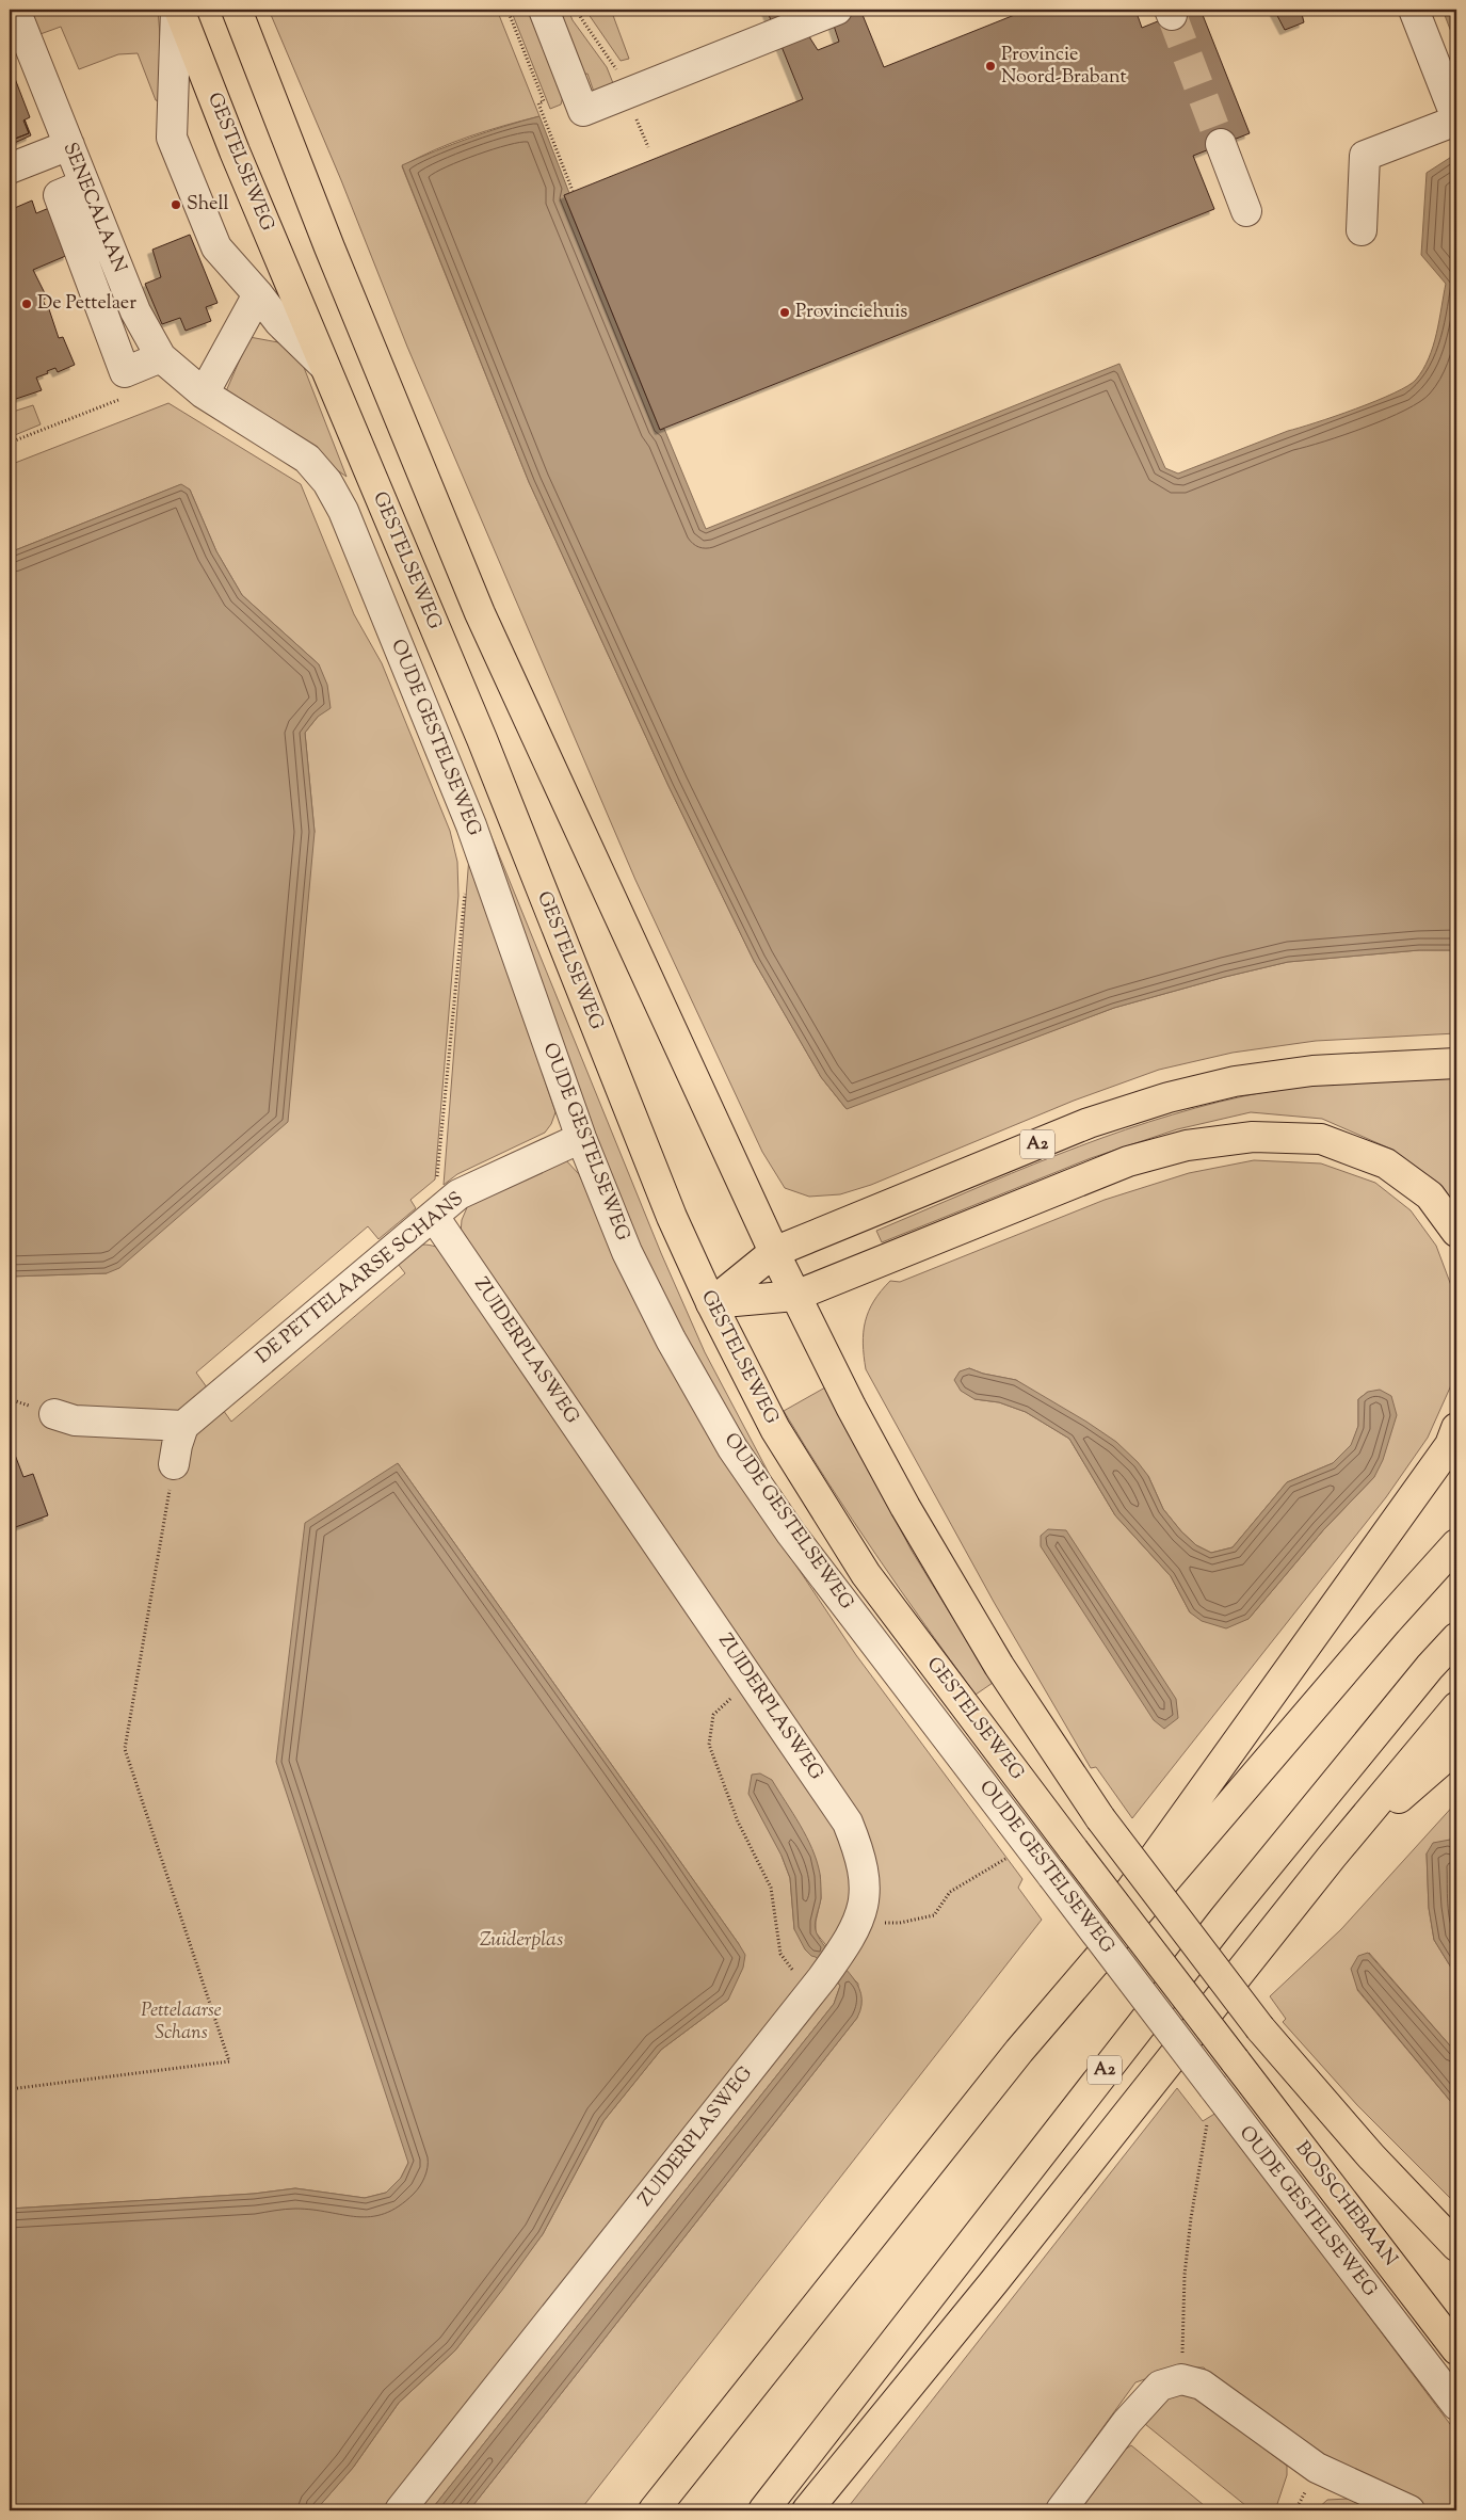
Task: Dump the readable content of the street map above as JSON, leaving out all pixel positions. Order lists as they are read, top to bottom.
{
  "streets": {
    "main road": ["GESTELSEWEG", "A2", "BOSSCHEBAAN"],
    "street": [
      "SENECALAAN",
      "OUDE GESTELSEWEG",
      "DE PETTELAARSE SCHANS",
      "ZUIDERPLASWEG"
    ]
  },
  "crossings": [
    ["GESTELSEWEG", "BOSSCHEBAAN"],
    ["SENECALAAN", "OUDE GESTELSEWEG"],
    ["OUDE GESTELSEWEG", "DE PETTELAARSE SCHANS"],
    ["DE PETTELAARSE SCHANS", "ZUIDERPLASWEG"]
  ],
  "water": ["Zuiderplas"],
  "parks": ["Pettelaarse Schans"],
  "places": [
    "Provincie Noord-Brabant",
    "Shell",
    "De Pettelaer",
    "Provinciehuis"
  ]
}
